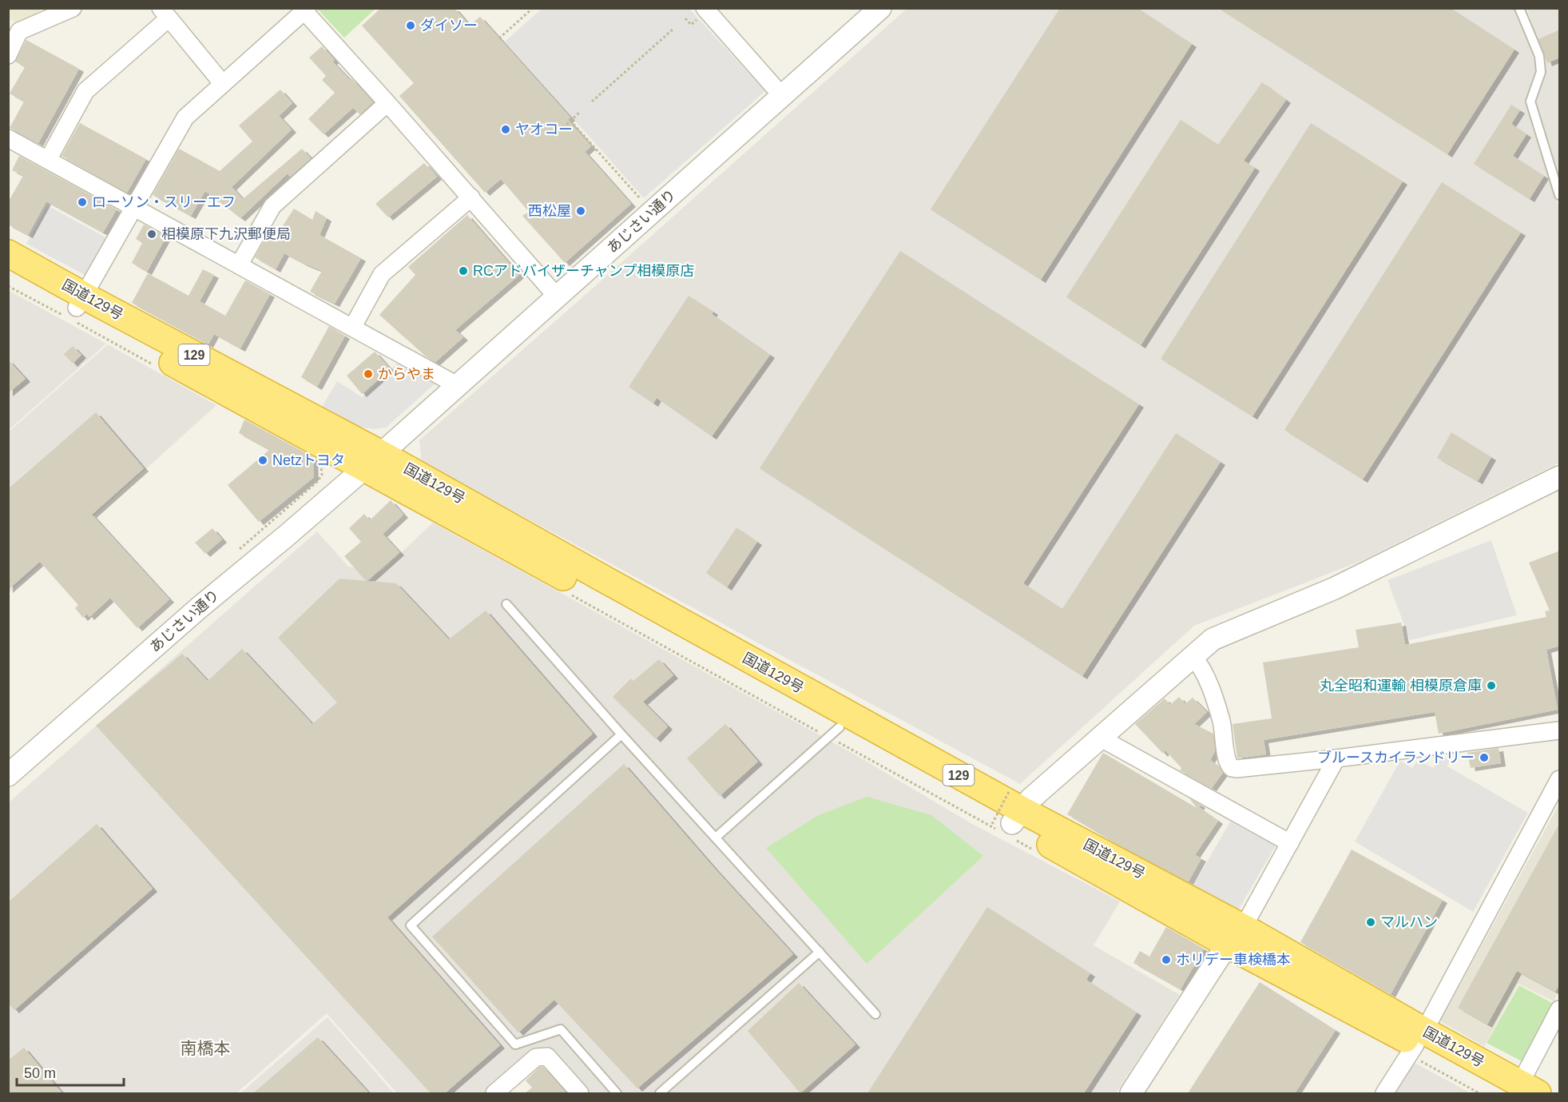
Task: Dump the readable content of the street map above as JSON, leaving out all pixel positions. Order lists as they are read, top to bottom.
{
  "streets": {
    "highway": ["国道129号", "129"],
    "street": ["あじさい通り"]
  },
  "crossings": [
    ["あじさい通り", "国道129号"]
  ],
  "districts": ["南橋本"],
  "places": [
    "ダイソー",
    "ヤオコー",
    "ローソン・スリーエフ",
    "西松屋",
    "相模原下九沢郵便局",
    "RCアドバイザーチャンプ相模原店",
    "からやま",
    "Netzトヨタ",
    "丸全昭和運輸 相模原倉庫",
    "ブルースカイランドリー",
    "マルハン",
    "ホリデー車検橋本"
  ],
  "scale_bar": "50 m"
}
